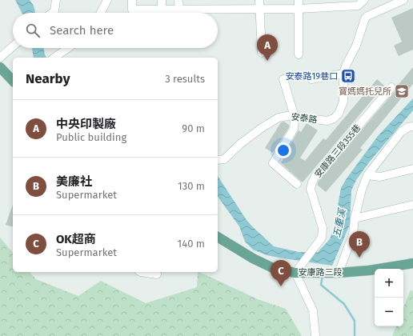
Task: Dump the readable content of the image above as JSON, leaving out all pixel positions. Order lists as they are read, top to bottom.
{
  "streets": {
    "main road": ["安康路三段"],
    "street": ["安泰路", "安康路三段355巷"]
  },
  "crossings": [
    ["安康路三段355巷", "安康路三段"]
  ],
  "water": ["五重溪"],
  "places": {
    "bus stop": ["安泰路19巷口"],
    "school or university": ["寶媽媽托兒所"]
  },
  "page": {
    "search": "Search here",
    "pins": ["A", "B", "C"],
    "heading": ["Nearby", "3 results"],
    "list": [
      {
        "mark": "A",
        "name": "中央印製廠",
        "note": "Public building",
        "value": "90 m"
      },
      {
        "mark": "B",
        "name": "美廉社",
        "note": "Supermarket",
        "value": "130 m"
      },
      {
        "mark": "C",
        "name": "OK超商",
        "note": "Supermarket",
        "value": "140 m"
      }
    ],
    "map_buttons": ["+", "−"]
  }
}
